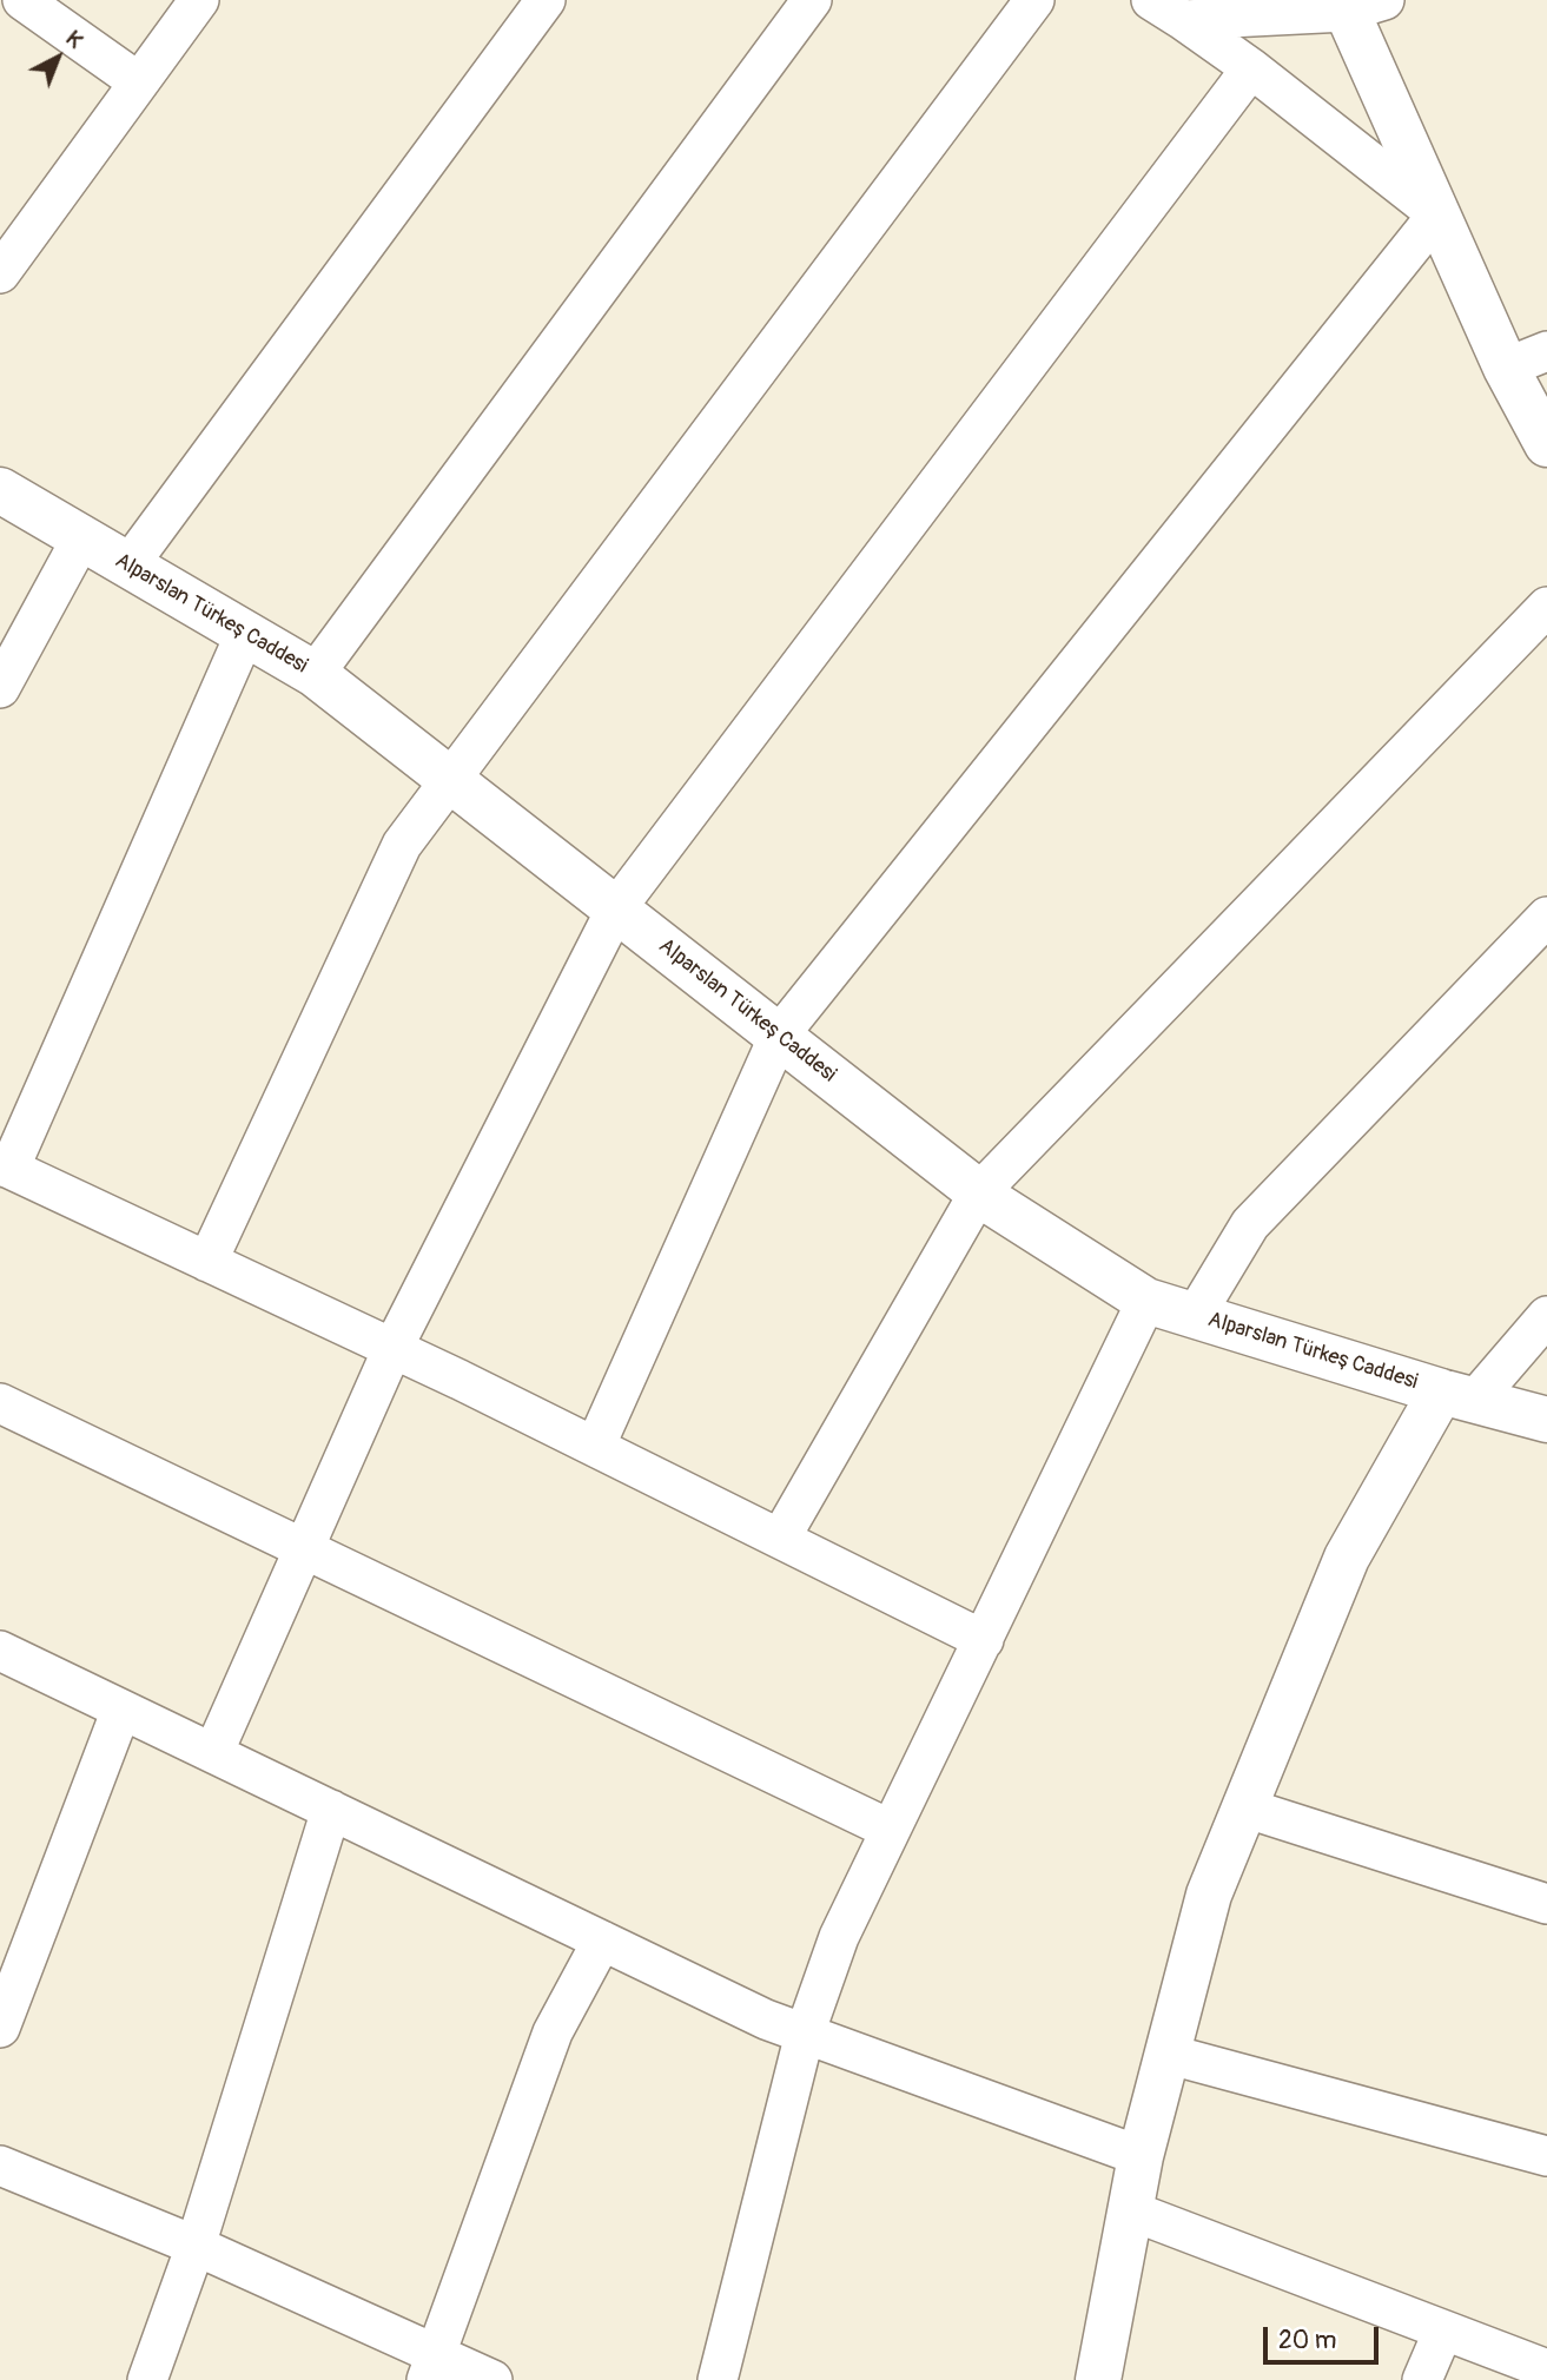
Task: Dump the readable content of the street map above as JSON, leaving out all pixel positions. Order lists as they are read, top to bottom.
{
  "streets": {
    "street": ["Alparslan Türkeş Caddesi"]
  },
  "scale_bar": "20 m",
  "north": "top right"
}
